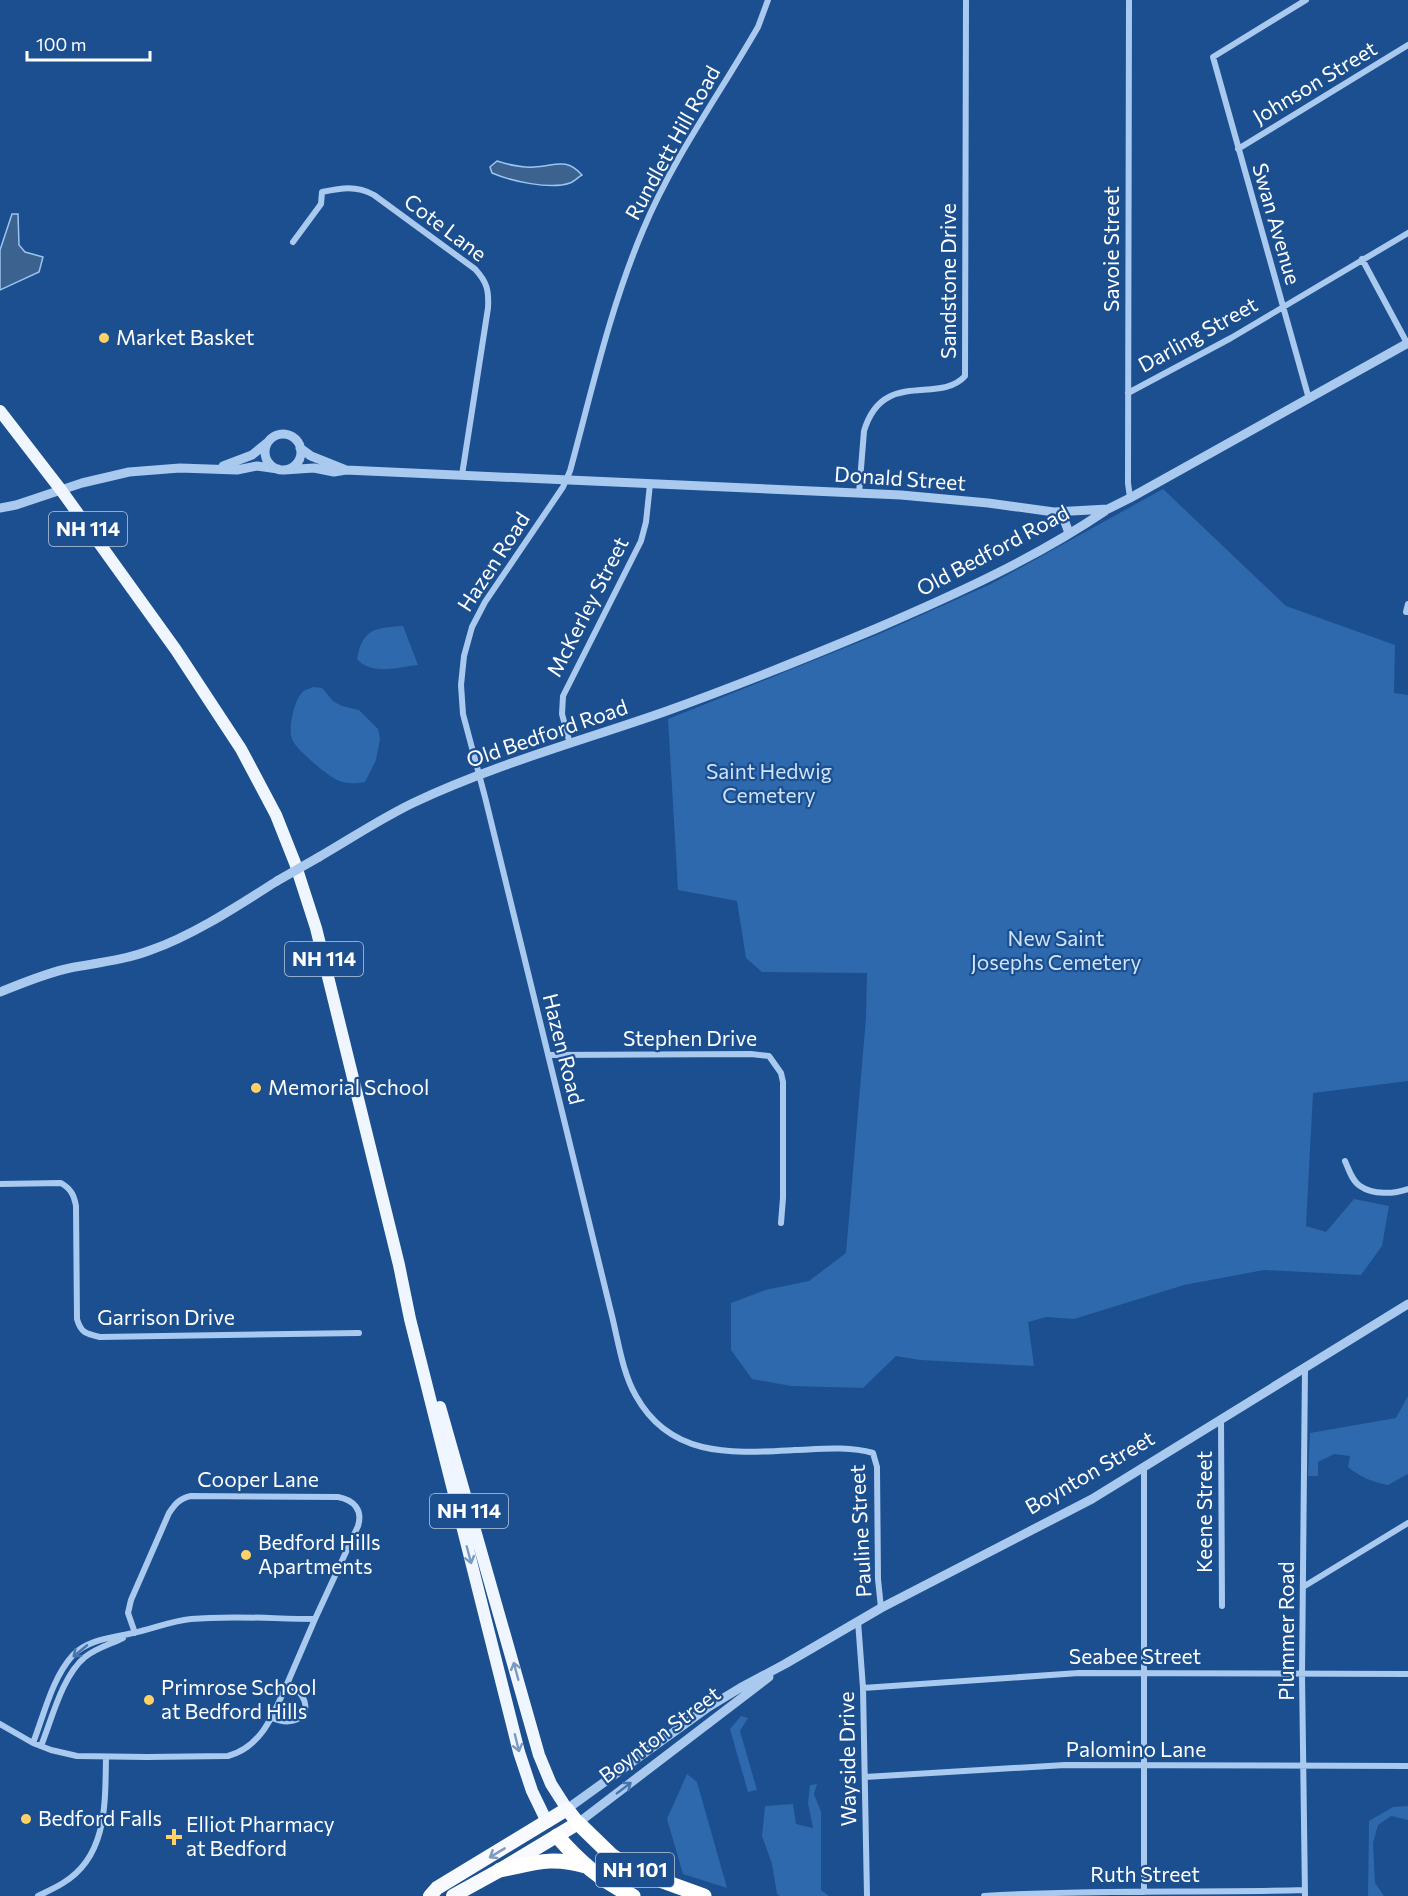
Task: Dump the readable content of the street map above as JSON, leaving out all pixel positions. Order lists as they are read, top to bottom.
{
  "streets": {
    "highway": ["Boynton Street", "NH 101"],
    "main road": ["NH 114"],
    "street": [
      "Johnson Street",
      "Rundlett Hill Road",
      "Swan Avenue",
      "Cote Lane",
      "Savoie Street",
      "Sandstone Drive",
      "Darling Street",
      "Donald Street",
      "Old Bedford Road",
      "Hazen Road",
      "McKerley Street",
      "Stephen Drive",
      "Garrison Drive",
      "Cooper Lane",
      "Keene Street",
      "Pauline Street",
      "Plummer Road",
      "Seabee Street",
      "Palomino Lane",
      "Wayside Drive",
      "Ruth Street"
    ]
  },
  "crossings": [
    ["Johnson Street", "Swan Avenue"],
    ["Rundlett Hill Road", "Donald Street"],
    ["Rundlett Hill Road", "Hazen Road"],
    ["Swan Avenue", "Darling Street"],
    ["Swan Avenue", "Donald Street"],
    ["Cote Lane", "Donald Street"],
    ["Savoie Street", "Darling Street"],
    ["Savoie Street", "Donald Street"],
    ["Sandstone Drive", "Donald Street"],
    ["Donald Street", "NH 114"],
    ["Donald Street", "Old Bedford Road"],
    ["Donald Street", "Hazen Road"],
    ["Donald Street", "McKerley Street"],
    ["NH 114", "Boynton Street"],
    ["NH 114", "NH 101"],
    ["Old Bedford Road", "Hazen Road"],
    ["Old Bedford Road", "McKerley Street"],
    ["Hazen Road", "Stephen Drive"],
    ["Hazen Road", "Pauline Street"],
    ["Boynton Street", "Keene Street"],
    ["Boynton Street", "Pauline Street"],
    ["Boynton Street", "Plummer Road"],
    ["Boynton Street", "Wayside Drive"],
    ["Boynton Street", "NH 101"],
    ["Plummer Road", "Seabee Street"],
    ["Plummer Road", "Palomino Lane"],
    ["Plummer Road", "Ruth Street"],
    ["Seabee Street", "Wayside Drive"],
    ["Palomino Lane", "Wayside Drive"]
  ],
  "parks": ["Saint Hedwig Cemetery", "New Saint Josephs Cemetery"],
  "places": {
    "other": [
      "Market Basket",
      "Memorial School",
      "Bedford Hills Apartments",
      "Primrose School at Bedford Hills",
      "Bedford Falls"
    ],
    "health": ["Elliot Pharmacy at Bedford"]
  },
  "scale_bar": "100 m"
}
